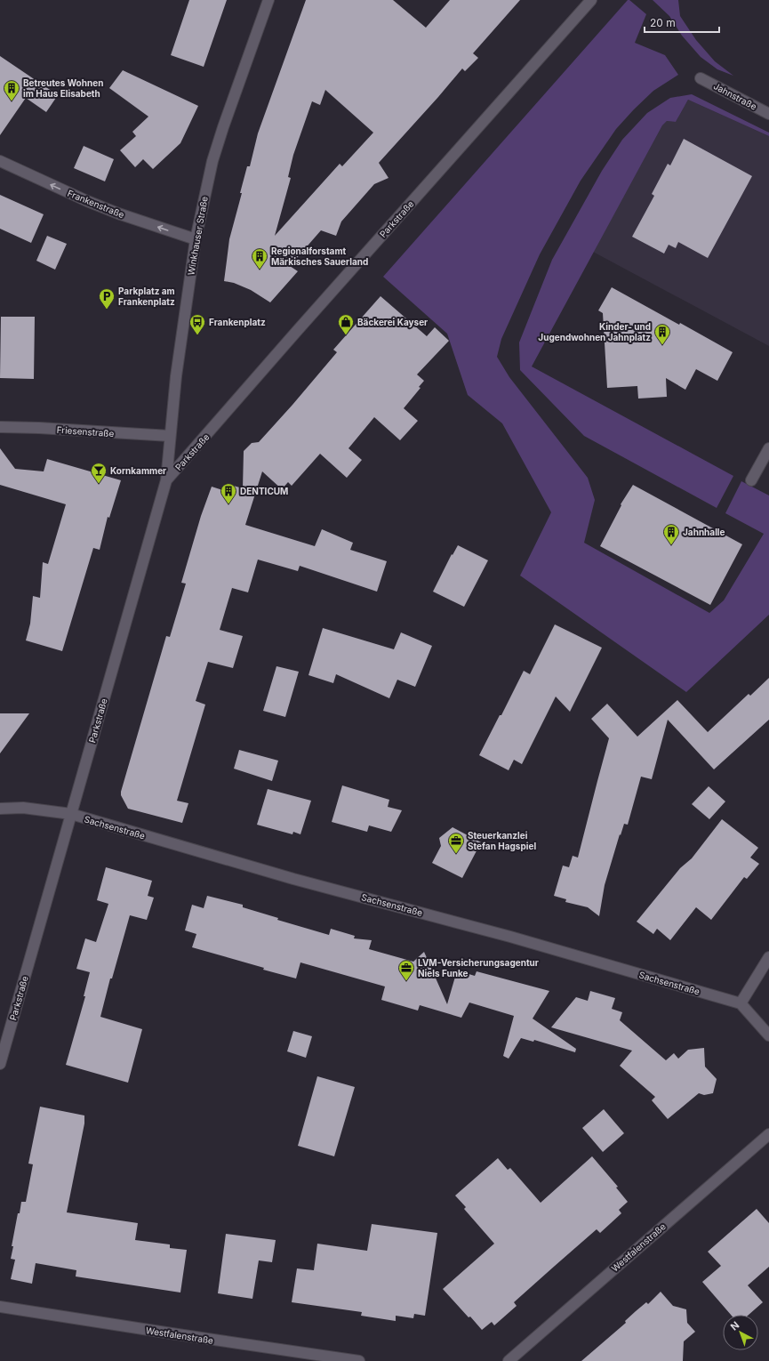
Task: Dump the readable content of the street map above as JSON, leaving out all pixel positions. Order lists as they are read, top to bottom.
{
  "streets": {
    "street": [
      "Jahnstraße",
      "Frankenstraße",
      "Parkstraße",
      "Winkhauser Straße",
      "Friesenstraße",
      "Sachsenstraße",
      "Westfalenstraße"
    ]
  },
  "crossings": [
    ["Frankenstraße", "Winkhauser Straße"],
    ["Parkstraße", "Winkhauser Straße"],
    ["Parkstraße", "Sachsenstraße"],
    ["Winkhauser Straße", "Friesenstraße"]
  ],
  "one_way": ["Frankenstraße"],
  "places": {
    "building": [
      "Betreutes Wohnen im Haus Elisabeth",
      "Regionalforstamt Märkisches Sauerland",
      "Kinder- und Jugendwohnen Jahnplatz",
      "DENTICUM",
      "Jahnhalle"
    ],
    "parking": ["Parkplatz am Frankenplatz"],
    "bus stop": ["Frankenplatz"],
    "shop": ["Bäckerei Kayser"],
    "bar": ["Kornkammer"],
    "office": ["Steuerkanzlei Stefan Hagspiel", "LVM-Versicherungsagentur Niels Funke"]
  },
  "scale_bar": "20 m",
  "north": "top left"
}
